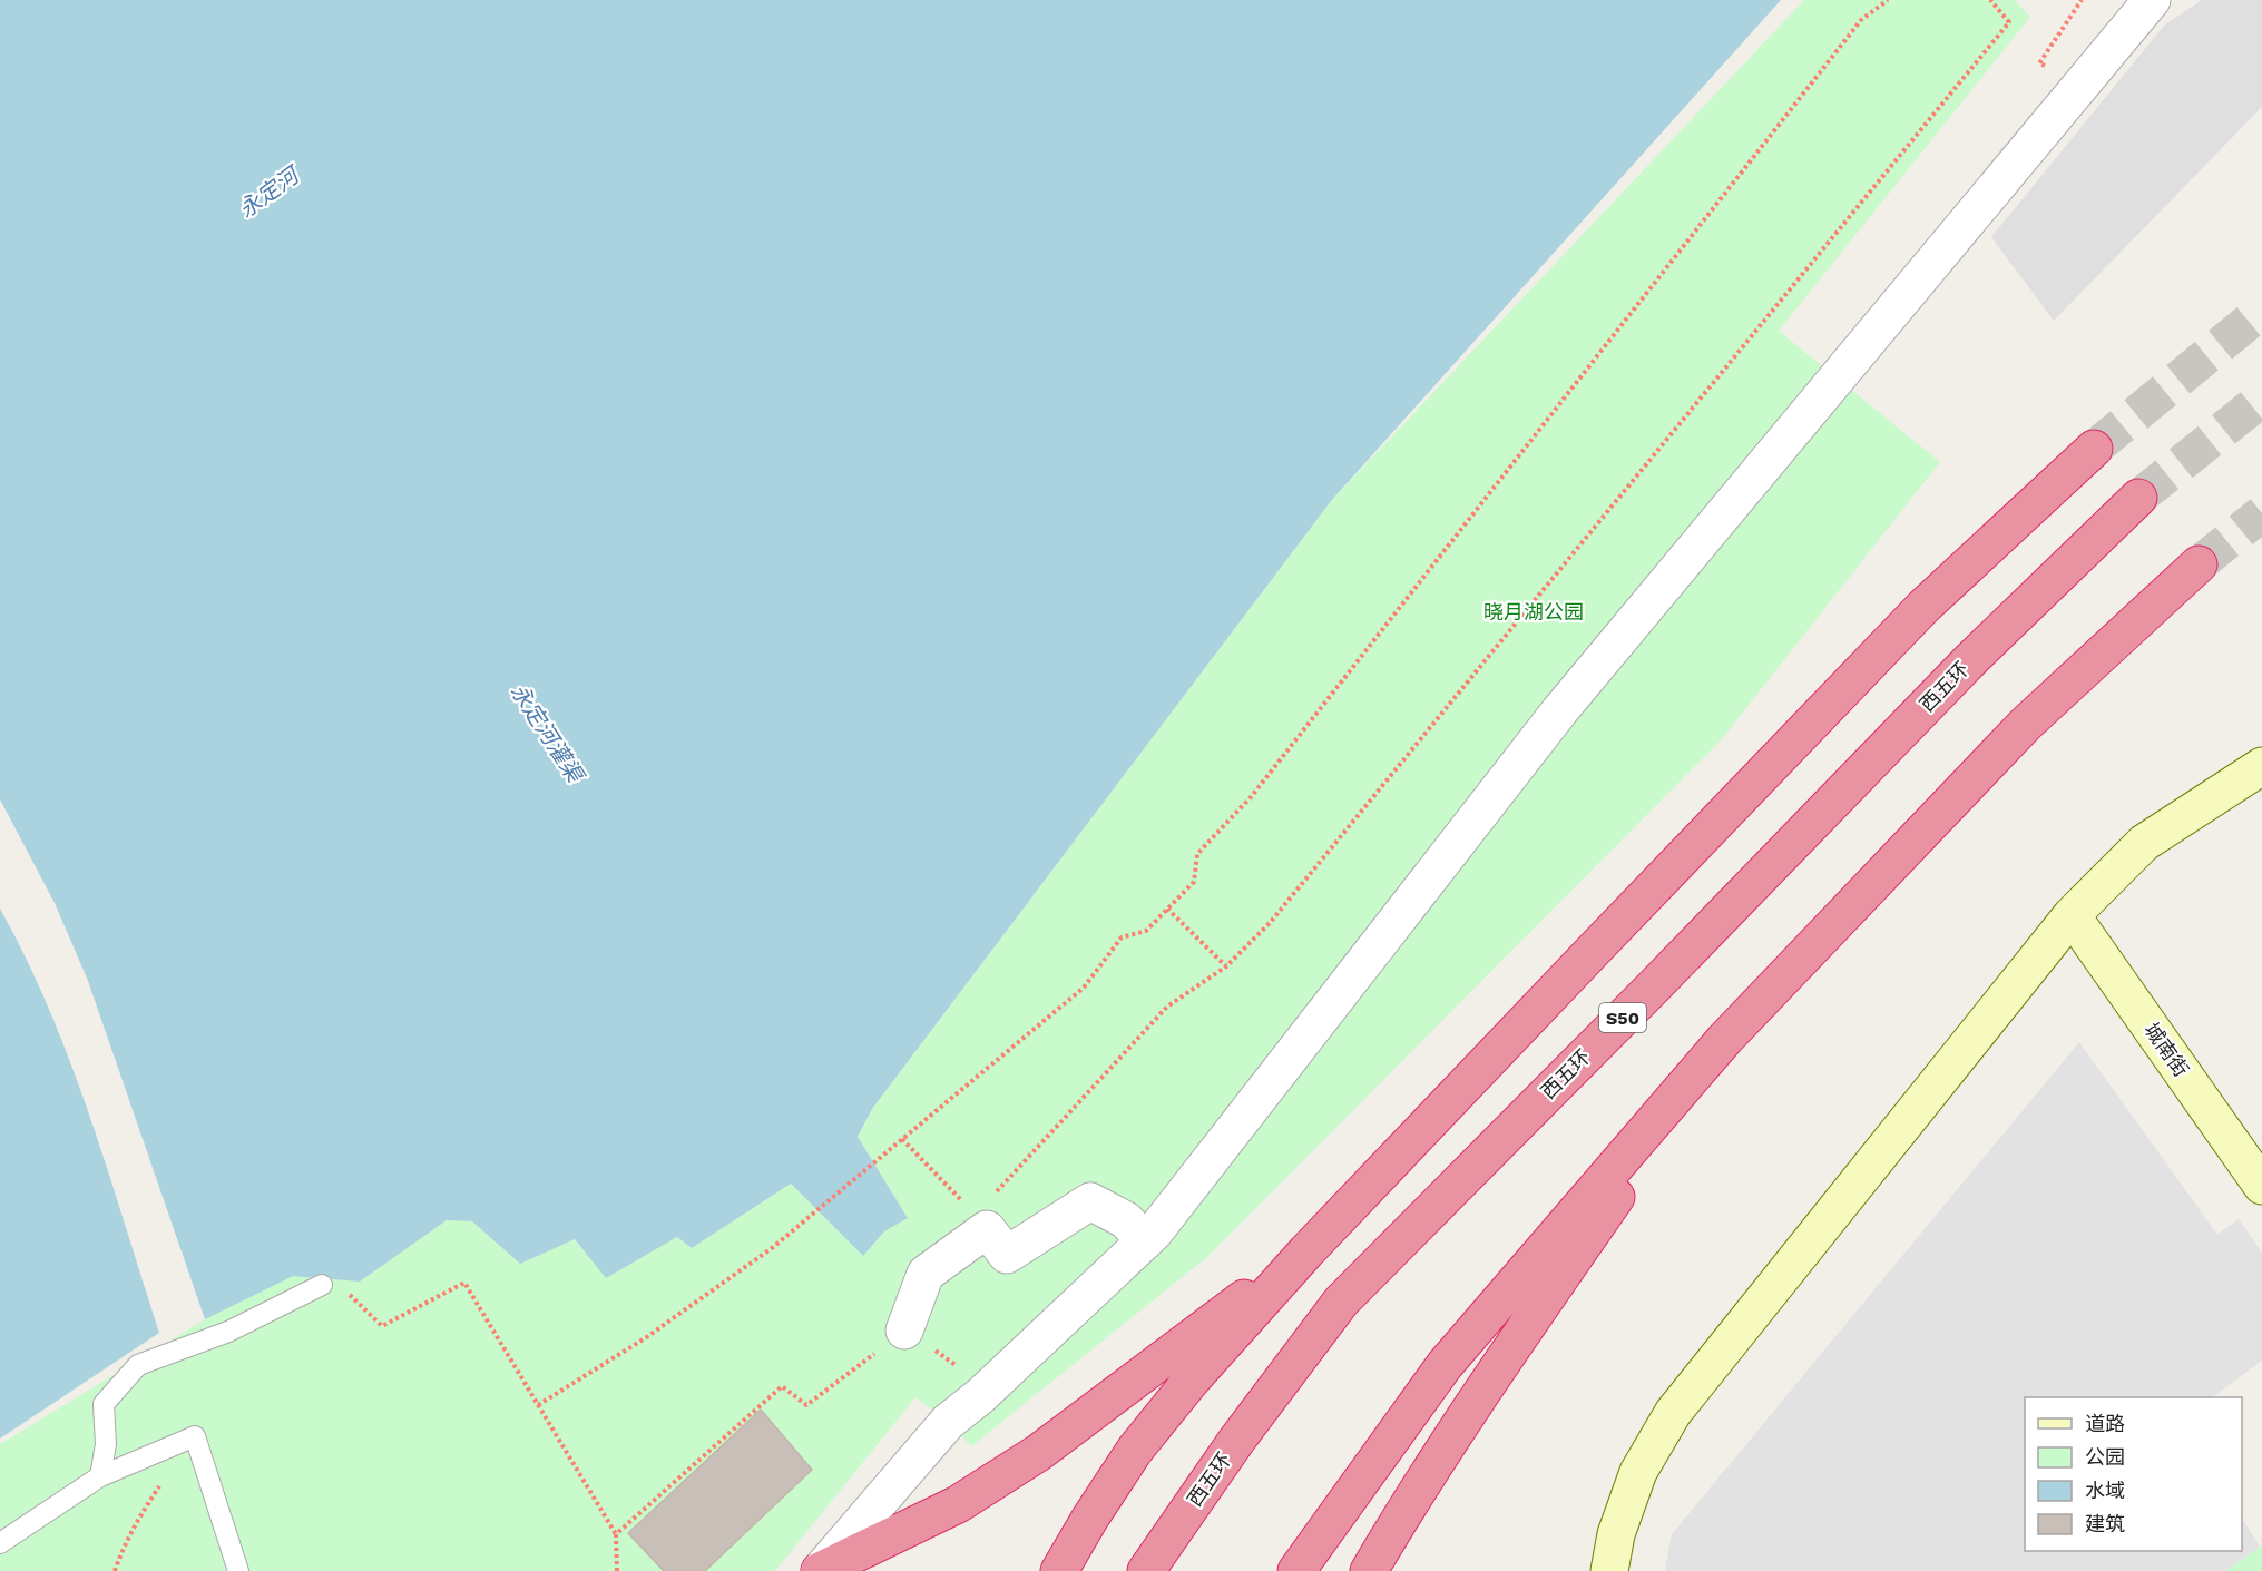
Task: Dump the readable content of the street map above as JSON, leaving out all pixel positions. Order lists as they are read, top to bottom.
{
  "streets": {
    "highway": ["西五环", "S50"],
    "street": ["城南街"]
  },
  "water": ["永定河", "永定河灌渠"],
  "parks": ["晓月湖公园"],
  "legend": [
    "道路",
    "公园",
    "水域",
    "建筑"
  ]
}
